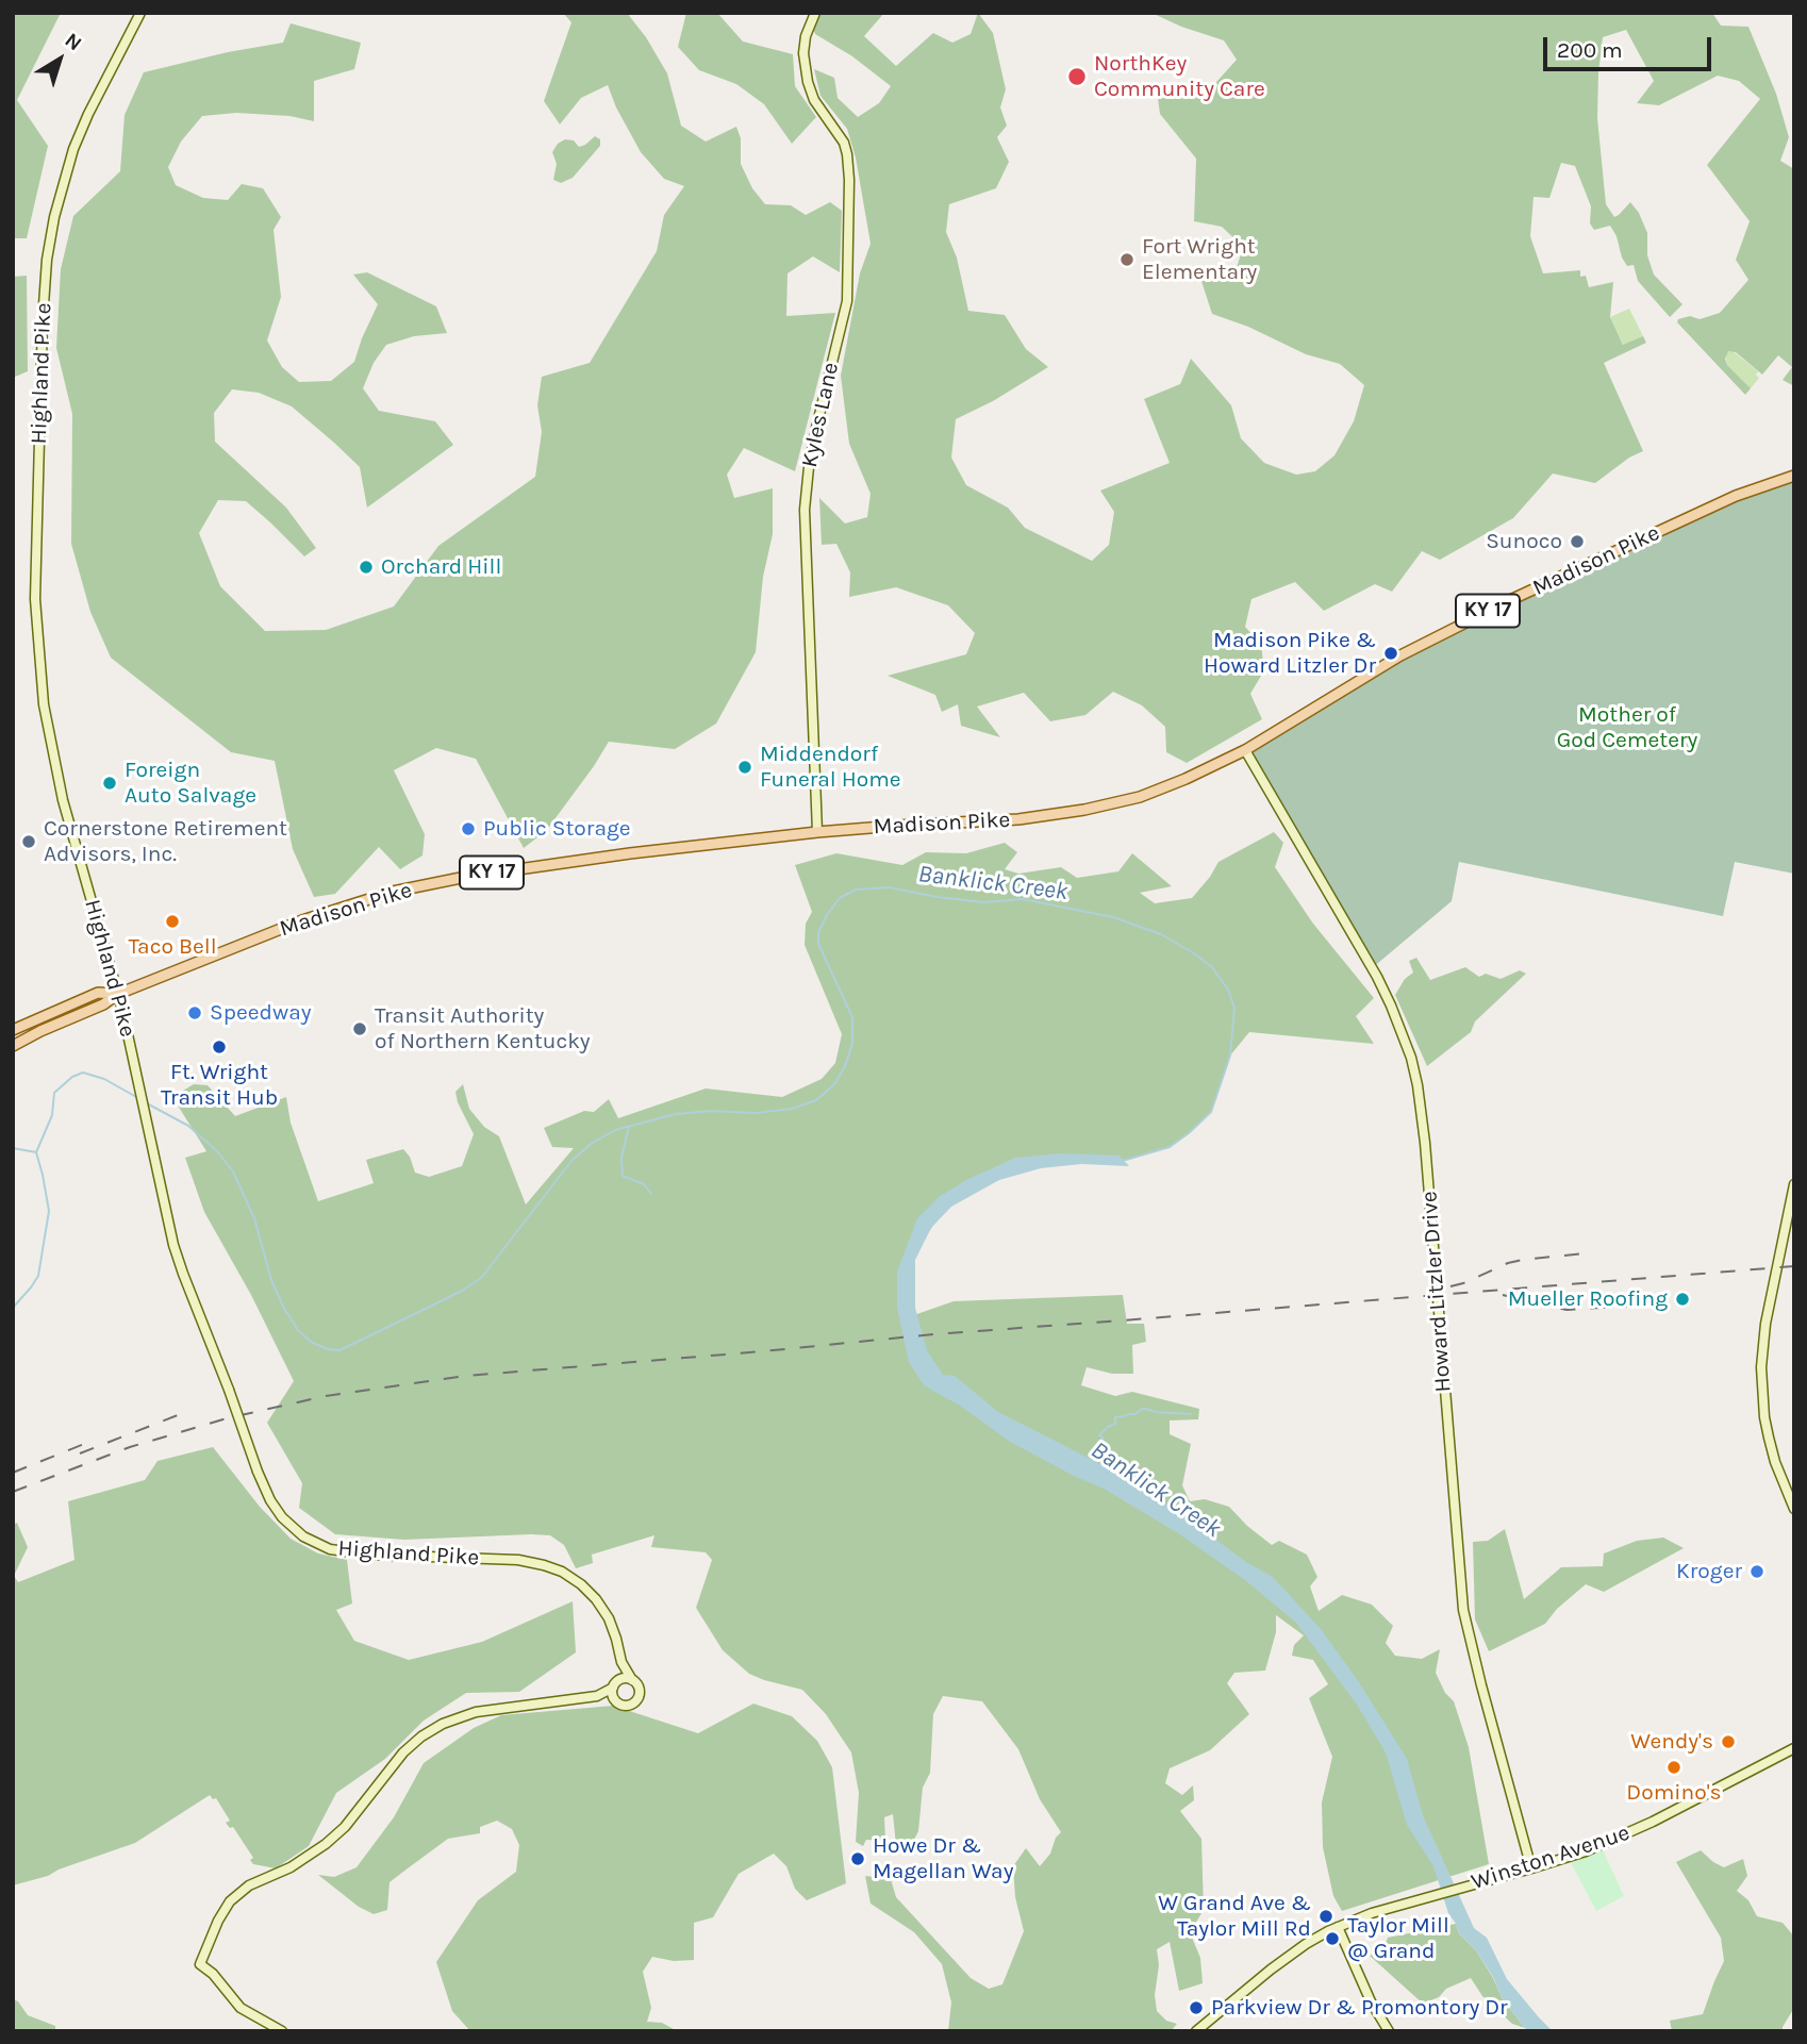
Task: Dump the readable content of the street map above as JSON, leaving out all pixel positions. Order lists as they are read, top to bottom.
{
  "streets": {
    "main road": [
      "Highland Pike",
      "Kyles Lane",
      "Madison Pike",
      "KY 17",
      "Howard Litzler Drive",
      "Winston Avenue"
    ]
  },
  "crossings": [
    ["Highland Pike", "Madison Pike"],
    ["Kyles Lane", "Madison Pike"],
    ["Madison Pike", "Howard Litzler Drive"],
    ["Howard Litzler Drive", "Winston Avenue"]
  ],
  "water": ["Banklick Creek"],
  "parks": ["Mother of God Cemetery"],
  "places": [
    "NorthKey Community Care",
    "Fort Wright Elementary",
    "Sunoco",
    "Orchard Hill",
    "Madison Pike & Howard Litzler Dr",
    "Middendorf Funeral Home",
    "Foreign Auto Salvage",
    "Public Storage",
    "Cornerstone Retirement Advisors, Inc.",
    "Taco Bell",
    "Speedway",
    "Transit Authority of Northern Kentucky",
    "Ft. Wright Transit Hub",
    "Mueller Roofing",
    "Kroger",
    "Wendy's",
    "Domino's",
    "Howe Dr & Magellan Way",
    "W Grand Ave & Taylor Mill Rd",
    "Taylor Mill @ Grand",
    "Parkview Dr & Promontory Dr"
  ],
  "scale_bar": "200 m",
  "north": "top right"
}
